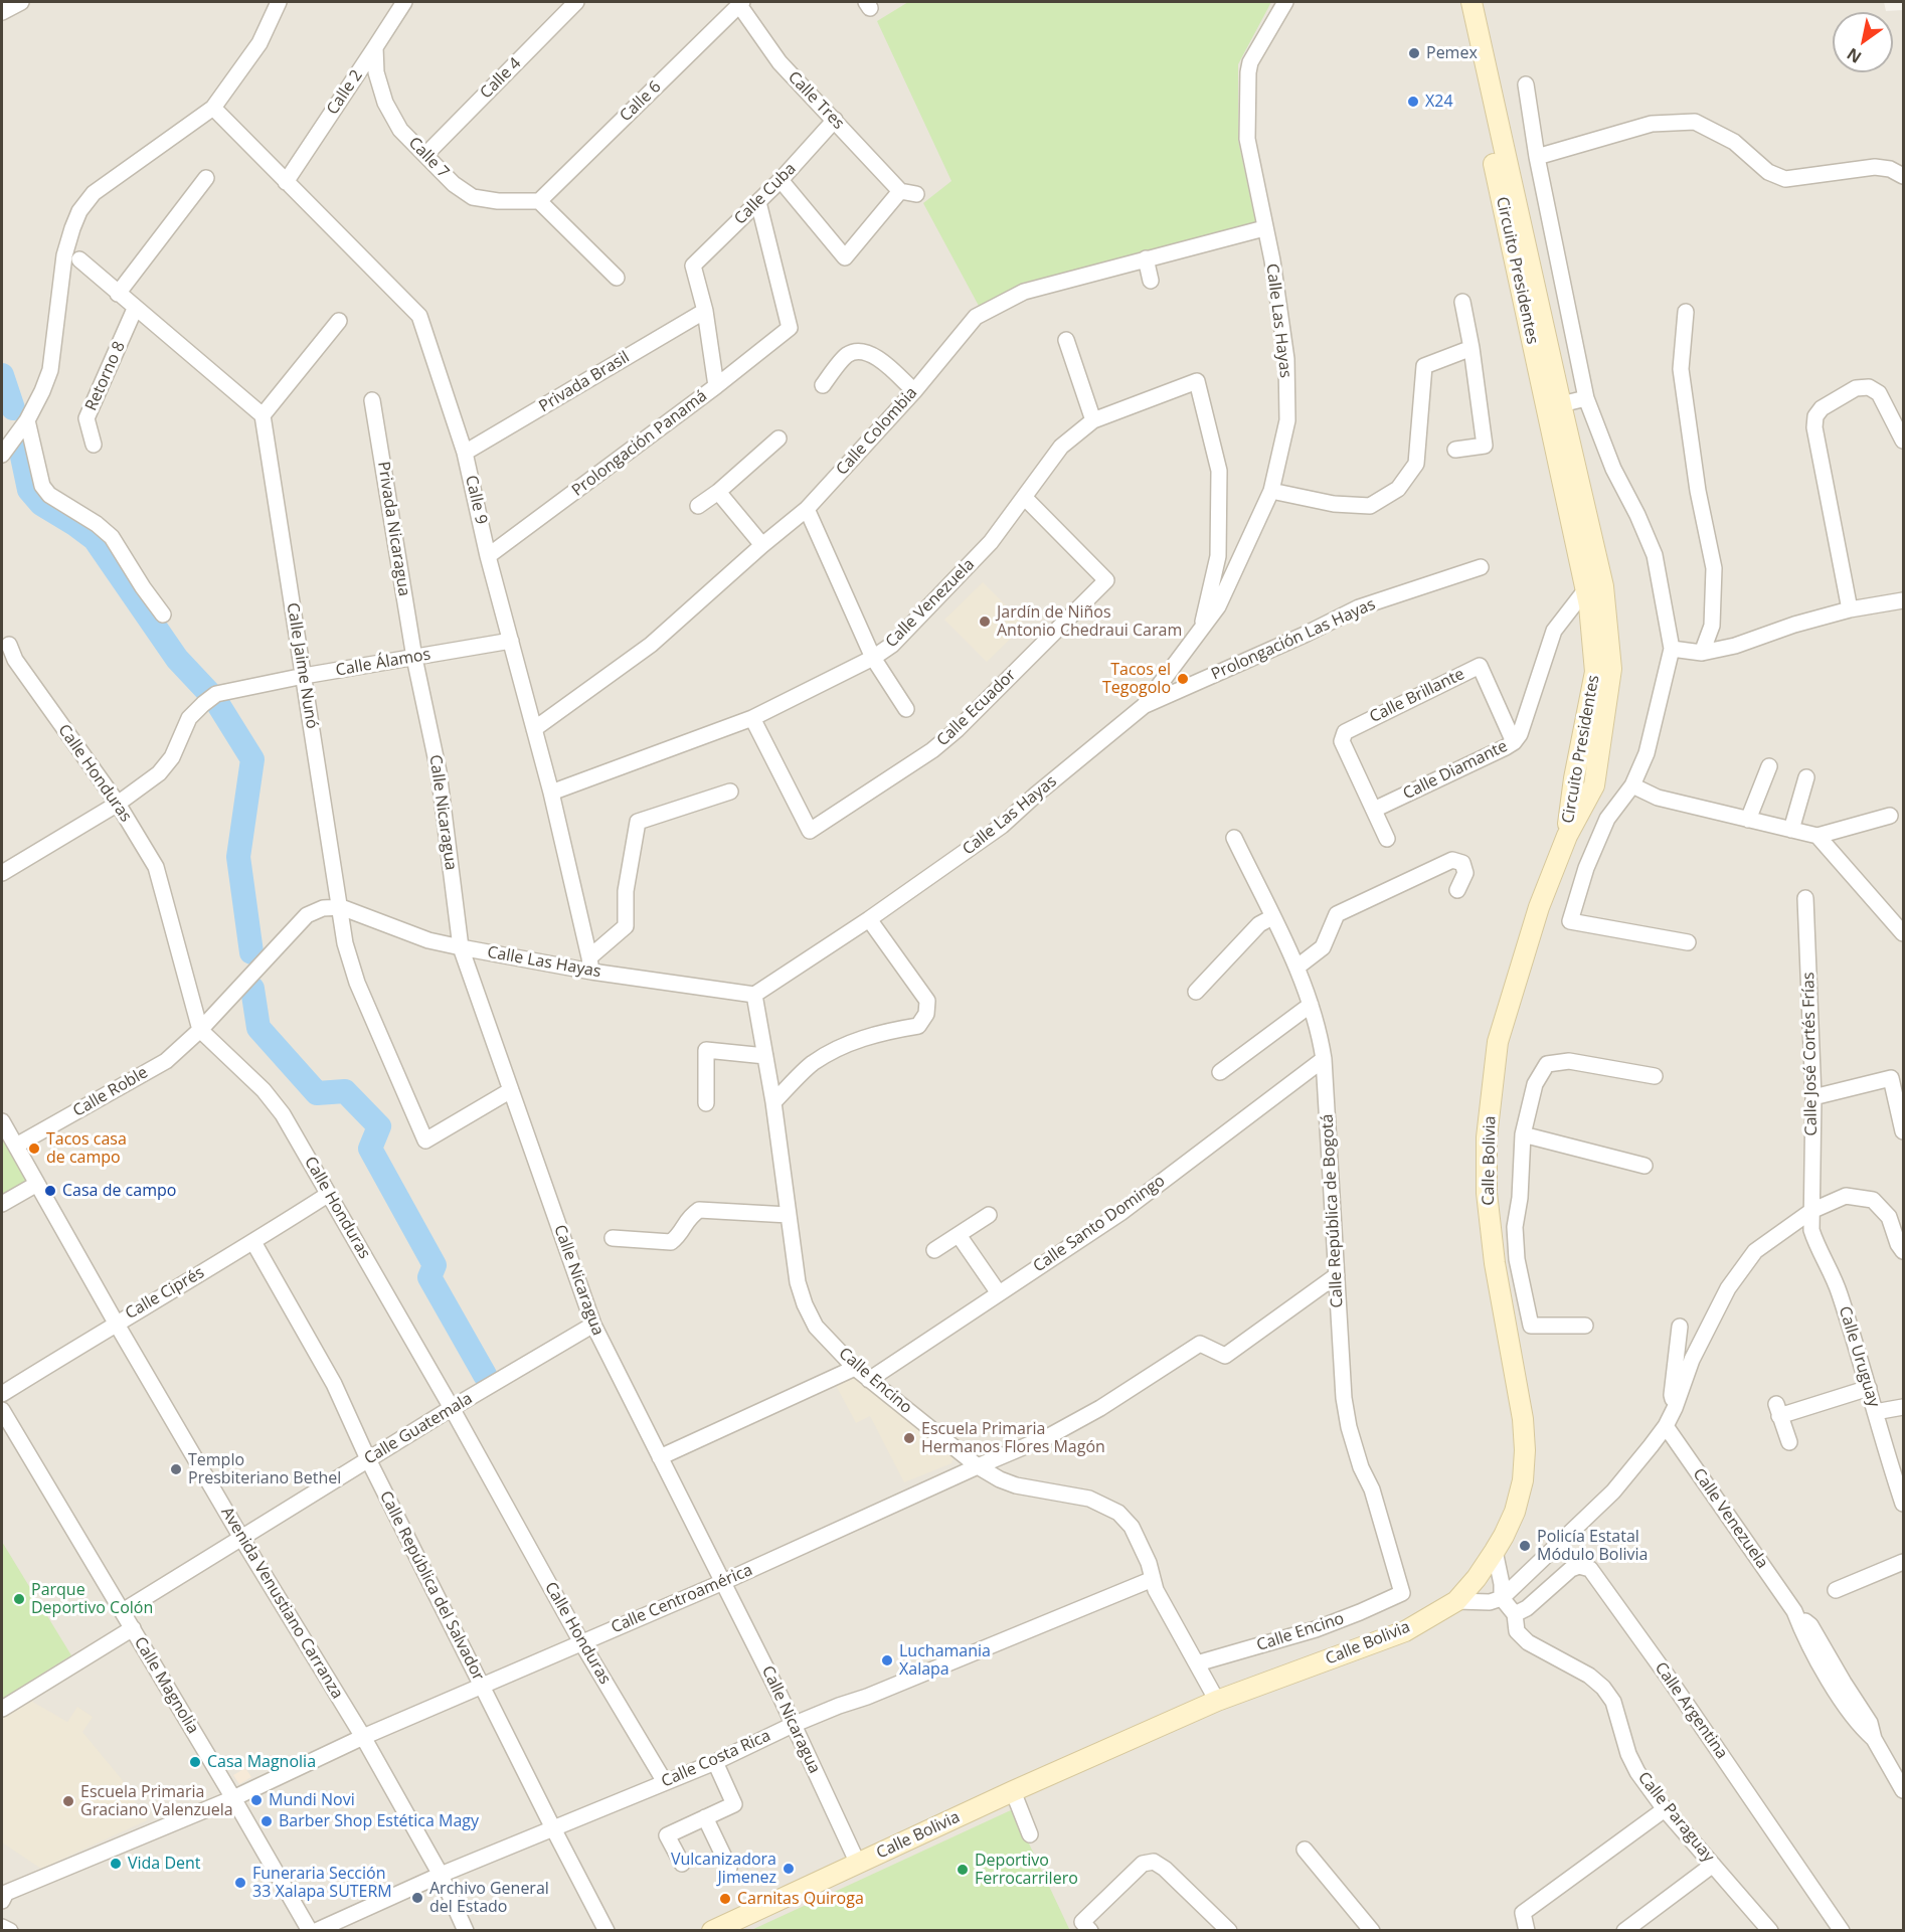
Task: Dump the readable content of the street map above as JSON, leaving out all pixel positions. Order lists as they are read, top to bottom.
{
  "streets": {
    "main road": ["Circuito Presidentes", "Calle Bolivia"],
    "street": [
      "Calle 4",
      "Calle 2",
      "Calle Tres",
      "Calle 6",
      "Calle 7",
      "Calle Cuba",
      "Calle Las Hayas",
      "Retorno 8",
      "Privada Brasil",
      "Calle Colombia",
      "Prolongación Panamá",
      "Calle 9",
      "Privada Nicaragua",
      "Calle Venezuela",
      "Prolongación Las Hayas",
      "Calle Álamos",
      "Calle Jaime Nunó",
      "Calle Brillante",
      "Calle Ecuador",
      "Calle Diamante",
      "Calle Honduras",
      "Calle Nicaragua",
      "Calle José Cortés Frías",
      "Calle Roble",
      "Calle República de Bogotá",
      "Calle Santo Domingo",
      "Calle Ciprés",
      "Calle Uruguay",
      "Calle Encino",
      "Calle Guatemala",
      "Calle República del Salvador",
      "Calle Centroamérica",
      "Avenida Venustiano Carranza",
      "Calle Magnolia",
      "Calle Argentina",
      "Calle Costa Rica",
      "Calle Paraguay"
    ]
  },
  "crossings": [
    ["Calle 4", "Calle 7"],
    ["Calle 2", "Calle 7"],
    ["Calle 2", "Calle 9"],
    ["Calle Tres", "Calle 6"],
    ["Calle Tres", "Calle Cuba"],
    ["Calle 6", "Calle 7"],
    ["Calle Cuba", "Privada Brasil"],
    ["Calle Cuba", "Prolongación Panamá"],
    ["Circuito Presidentes", "Calle Diamante"],
    ["Circuito Presidentes", "Calle Bolivia"],
    ["Calle Las Hayas", "Calle Colombia"],
    ["Calle Las Hayas", "Calle 9"],
    ["Calle Las Hayas", "Calle Venezuela"],
    ["Calle Las Hayas", "Prolongación Las Hayas"],
    ["Calle Las Hayas", "Calle Jaime Nunó"],
    ["Calle Las Hayas", "Calle Nicaragua"],
    ["Calle Las Hayas", "Calle Encino"],
    ["Privada Brasil", "Calle 9"],
    ["Calle Colombia", "Calle 9"],
    ["Prolongación Panamá", "Calle 9"],
    ["Calle 9", "Calle Venezuela"],
    ["Calle 9", "Calle Álamos"],
    ["Privada Nicaragua", "Calle Álamos"],
    ["Privada Nicaragua", "Calle Nicaragua"],
    ["Calle Venezuela", "Calle Ecuador"],
    ["Calle Álamos", "Calle Jaime Nunó"],
    ["Calle Álamos", "Calle Honduras"],
    ["Calle Álamos", "Calle Nicaragua"],
    ["Calle Jaime Nunó", "Calle Nicaragua"],
    ["Calle Brillante", "Calle Diamante"],
    ["Calle Honduras", "Calle Roble"],
    ["Calle Honduras", "Calle Ciprés"],
    ["Calle Honduras", "Calle Guatemala"],
    ["Calle Honduras", "Calle Centroamérica"],
    ["Calle Honduras", "Calle Costa Rica"],
    ["Calle Nicaragua", "Calle Bolivia"],
    ["Calle Nicaragua", "Calle Guatemala"],
    ["Calle Nicaragua", "Calle Centroamérica"],
    ["Calle Nicaragua", "Calle Costa Rica"],
    ["Calle José Cortés Frías", "Calle Uruguay"],
    ["Calle Roble", "Avenida Venustiano Carranza"],
    ["Calle Bolivia", "Calle Encino"],
    ["Calle República de Bogotá", "Calle Santo Domingo"],
    ["Calle República de Bogotá", "Calle Encino"],
    ["Calle República de Bogotá", "Calle Centroamérica"],
    ["Calle Santo Domingo", "Calle Encino"],
    ["Calle Ciprés", "Calle República del Salvador"],
    ["Calle Ciprés", "Avenida Venustiano Carranza"],
    ["Calle Encino", "Calle Centroamérica"],
    ["Calle Encino", "Calle Costa Rica"],
    ["Calle Guatemala", "Calle República del Salvador"],
    ["Calle Guatemala", "Avenida Venustiano Carranza"],
    ["Calle Guatemala", "Calle Magnolia"],
    ["Calle República del Salvador", "Calle Centroamérica"],
    ["Calle República del Salvador", "Calle Costa Rica"],
    ["Calle Centroamérica", "Avenida Venustiano Carranza"],
    ["Calle Centroamérica", "Calle Magnolia"],
    ["Avenida Venustiano Carranza", "Calle Costa Rica"],
    ["Calle Argentina", "Calle Paraguay"]
  ],
  "places": [
    "Pemex",
    "X24",
    "Jardín de Niños Antonio Chedraui Caram",
    "Tacos el Tegogolo",
    "Tacos casa de campo",
    "Casa de campo",
    "Escuela Primaria Hermanos Flores Magón",
    "Templo Presbiteriano Bethel",
    "Policía Estatal Módulo Bolivia",
    "Parque Deportivo Colón",
    "Luchamania Xalapa",
    "Casa Magnolia",
    "Mundi Novi",
    "Escuela Primaria Graciano Valenzuela",
    "Barber Shop Estética Magy",
    "Vida Dent",
    "Vulcanizadora Jimenez",
    "Deportivo Ferrocarrilero",
    "Funeraria Sección 33 Xalapa SUTERM",
    "Archivo General del Estado",
    "Carnitas Quiroga"
  ],
  "north": "bottom left"
}
